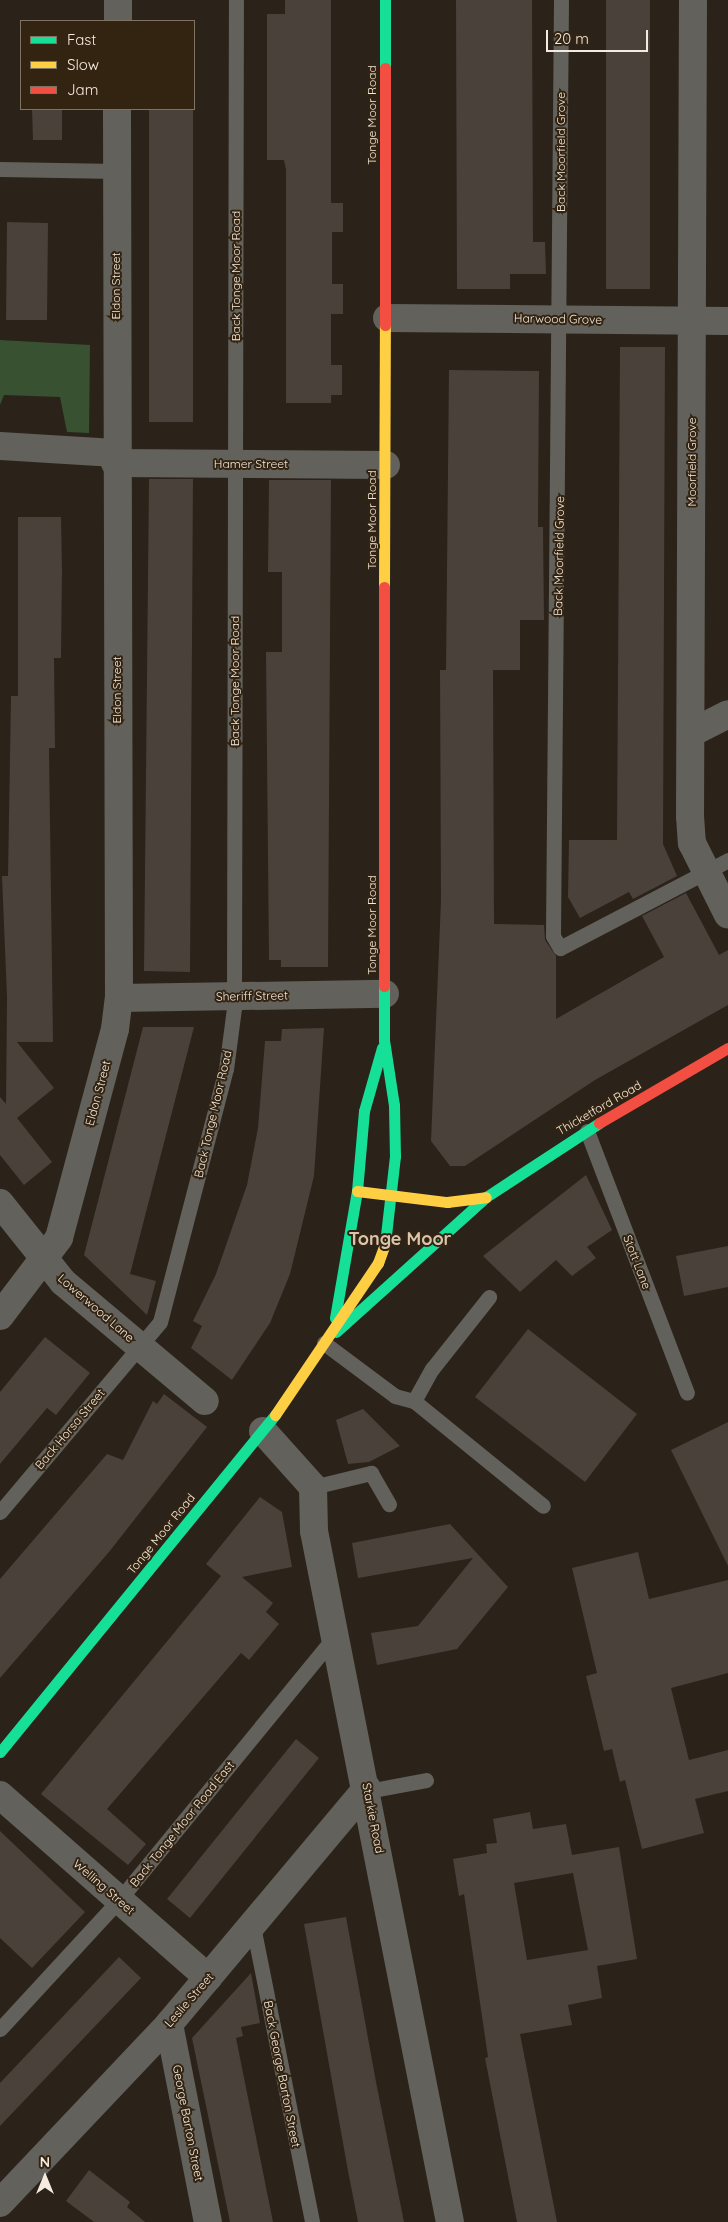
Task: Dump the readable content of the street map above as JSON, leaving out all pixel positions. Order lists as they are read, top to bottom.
{
  "streets": {
    "main road": ["Tonge Moor Road", "Thicketford Road"],
    "street": [
      "Eldon Street",
      "Harwood Grove",
      "Moorfield Grove",
      "Hamer Street",
      "Sheriff Street",
      "Lowerwood Lane",
      "Starkie Road",
      "Welling Street",
      "Leslie Street",
      "George Barton Street"
    ],
    "lane": [
      "Back Moorfield Grove",
      "Back Tonge Moor Road",
      "Stott Lane",
      "Back Horsa Street",
      "Back Tonge Moor Road East",
      "Back George Barton Street"
    ]
  },
  "crossings": [
    ["Tonge Moor Road", "Harwood Grove"],
    ["Tonge Moor Road", "Hamer Street"],
    ["Tonge Moor Road", "Sheriff Street"],
    ["Tonge Moor Road", "Thicketford Road"],
    ["Back Moorfield Grove", "Harwood Grove"],
    ["Back Moorfield Grove", "Moorfield Grove"],
    ["Back Tonge Moor Road", "Hamer Street"],
    ["Back Tonge Moor Road", "Sheriff Street"],
    ["Back Tonge Moor Road", "Lowerwood Lane"],
    ["Back Tonge Moor Road", "Back Horsa Street"],
    ["Eldon Street", "Hamer Street"],
    ["Eldon Street", "Sheriff Street"],
    ["Eldon Street", "Lowerwood Lane"],
    ["Harwood Grove", "Moorfield Grove"],
    ["Thicketford Road", "Stott Lane"],
    ["Lowerwood Lane", "Back Horsa Street"],
    ["Starkie Road", "Back Tonge Moor Road East"],
    ["Starkie Road", "Leslie Street"],
    ["Back Tonge Moor Road East", "Welling Street"],
    ["Welling Street", "Leslie Street"],
    ["Leslie Street", "Back George Barton Street"],
    ["Leslie Street", "George Barton Street"]
  ],
  "districts": ["Tonge Moor"],
  "legend": ["Fast", "Slow", "Jam"],
  "scale_bar": "20 m",
  "north": "top"
}
